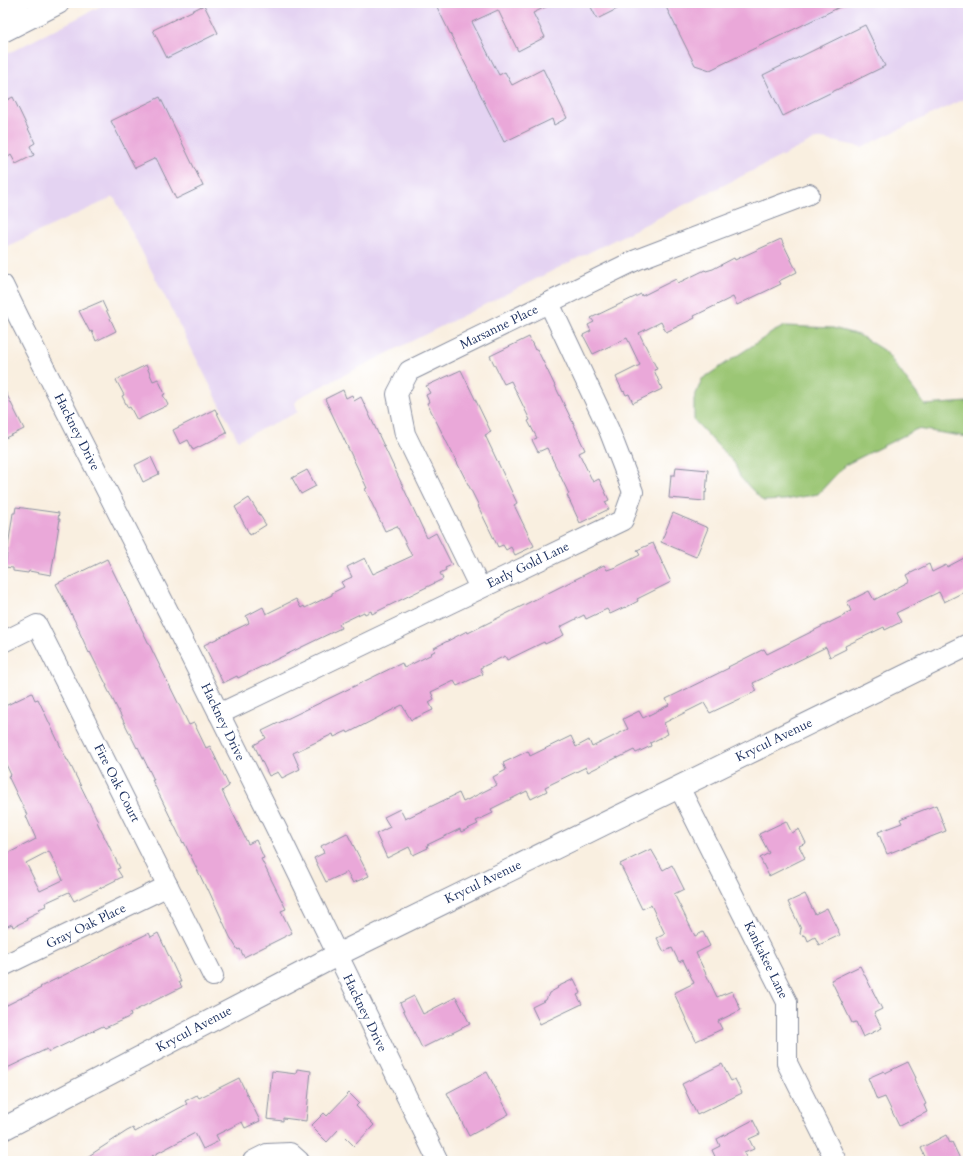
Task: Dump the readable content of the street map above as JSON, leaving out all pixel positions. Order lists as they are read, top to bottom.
{
  "streets": {
    "street": [
      "Marsanne Place",
      "Hackney Drive",
      "Early Gold Lane",
      "Krycul Avenue",
      "Fire Oak Court",
      "Gray Oak Place",
      "Kankakee Lane"
    ]
  },
  "crossings": [
    ["Marsanne Place", "Early Gold Lane"],
    ["Hackney Drive", "Early Gold Lane"],
    ["Hackney Drive", "Krycul Avenue"],
    ["Krycul Avenue", "Kankakee Lane"],
    ["Fire Oak Court", "Gray Oak Place"]
  ]
}
